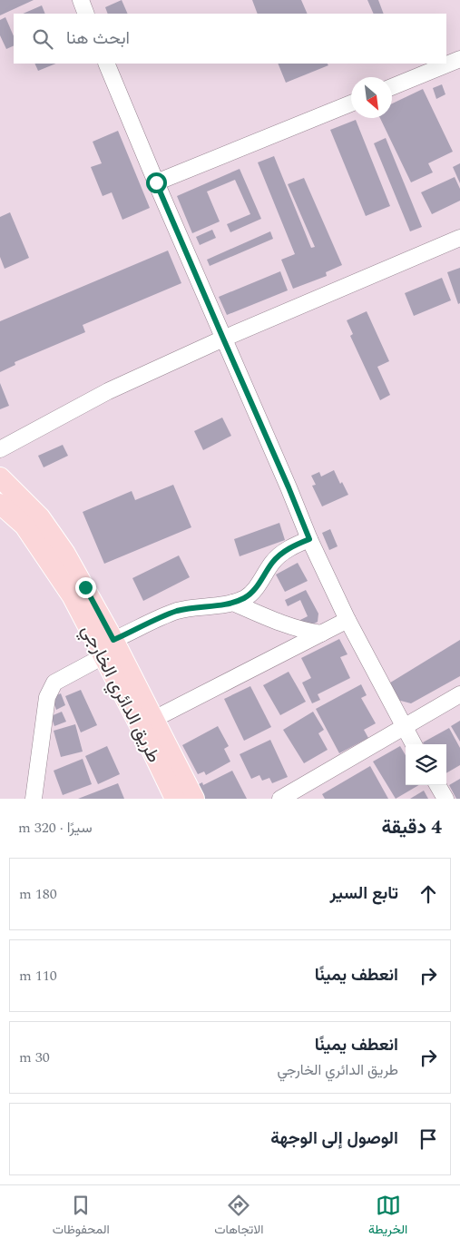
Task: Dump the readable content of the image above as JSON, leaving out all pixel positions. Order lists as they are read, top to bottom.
{
  "streets": {
    "main road": ["طريق الدائري الخارجي"]
  },
  "north": "bottom right",
  "page": {
    "search": "ابحث هنا",
    "heading": ["4 دقيقة", "سيرًا · 320 m"],
    "list": [
      ["تابع السير", "180 m"],
      ["انعطف يمينًا", "110 m"],
      ["انعطف يمينًا", "طريق الدائري الخارجي", "30 m"],
      "الوصول إلى الوجهة"
    ],
    "nav": ["الخريطة", "الاتجاهات", "المحفوظات"]
  }
}
